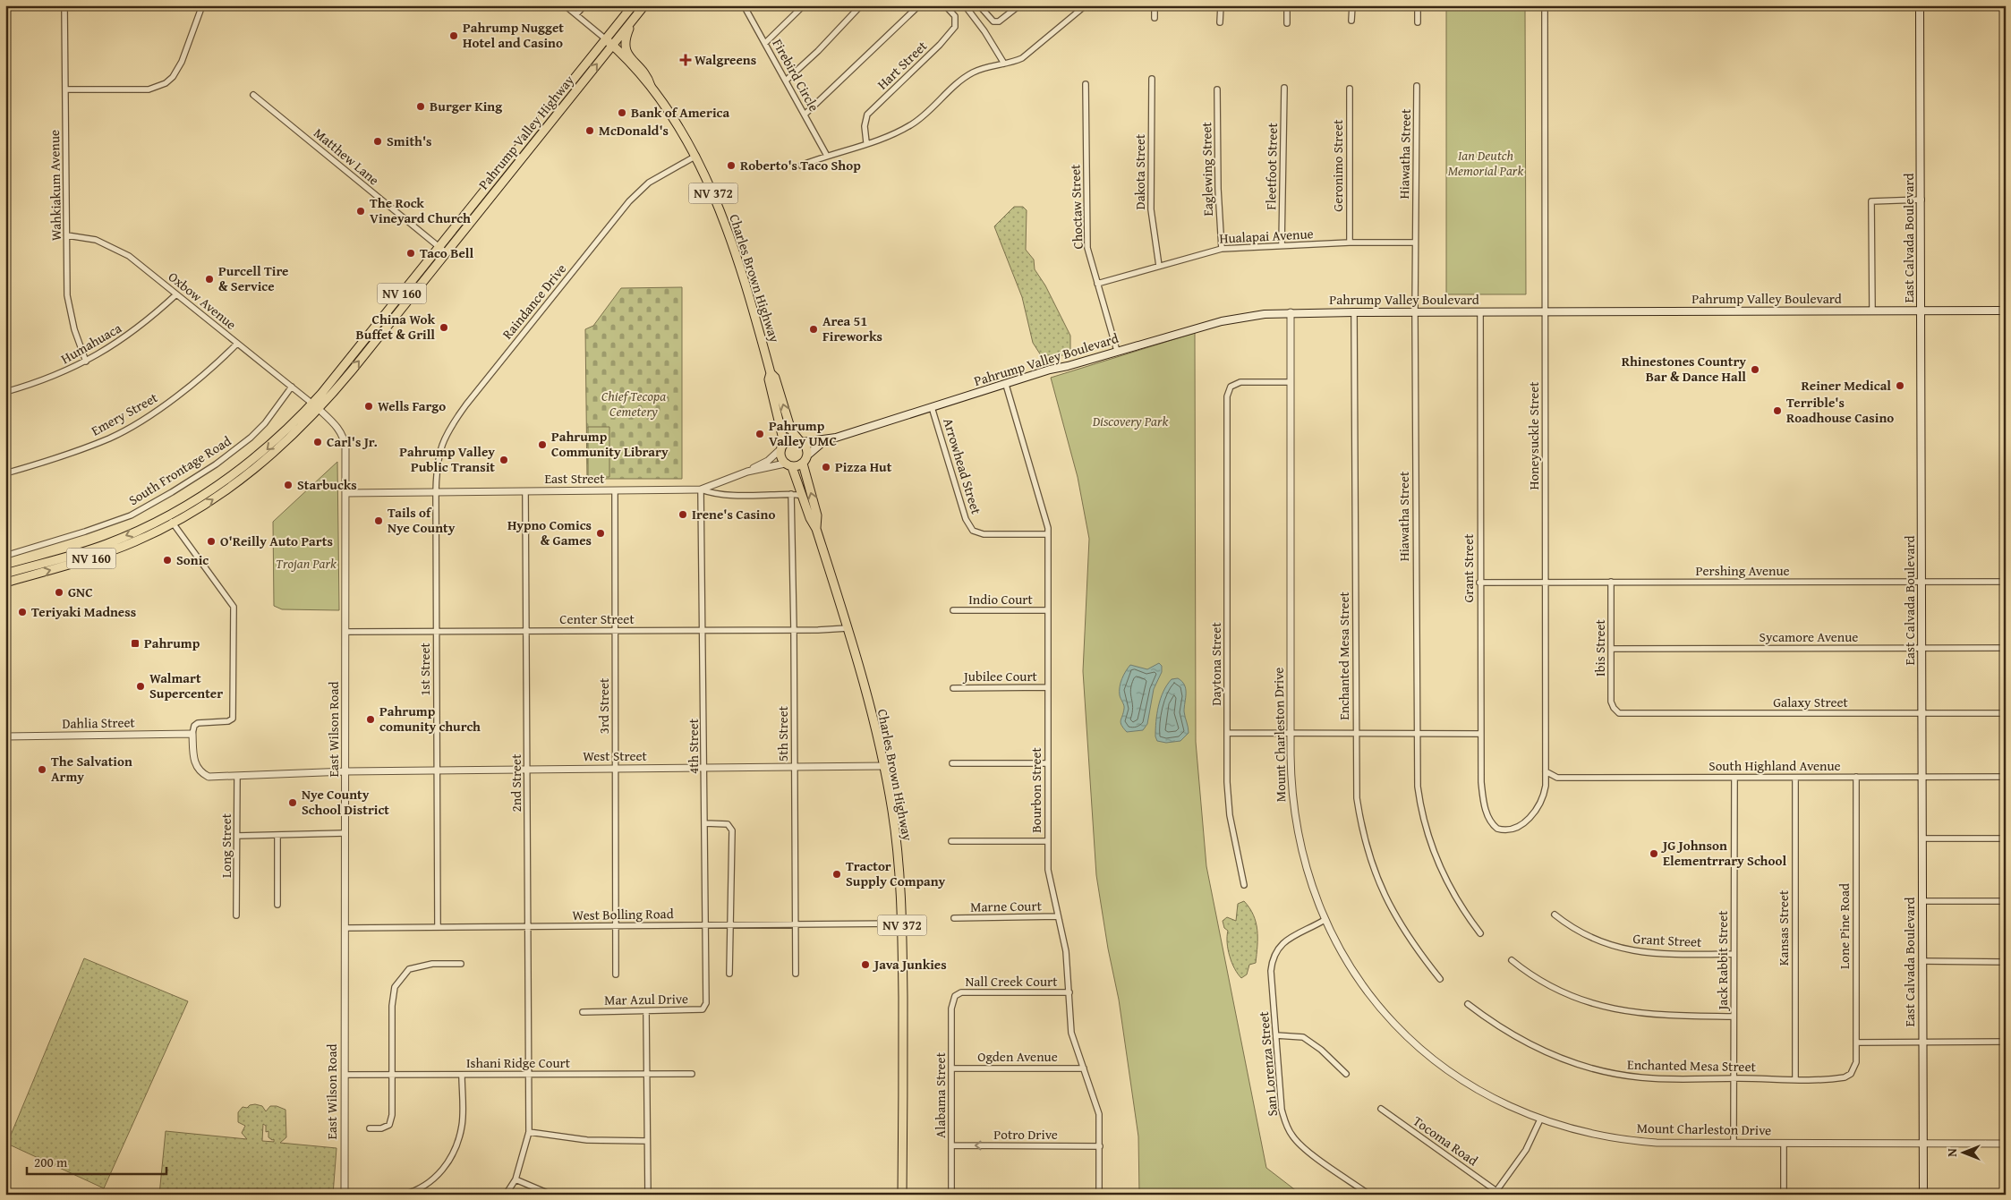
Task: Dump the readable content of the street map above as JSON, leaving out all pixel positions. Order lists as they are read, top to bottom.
{
  "streets": {
    "main road": [
      "Pahrump Valley Highway",
      "NV 372",
      "East Calvada Boulevard",
      "Charles Brown Highway",
      "NV 160",
      "Pahrump Valley Boulevard"
    ],
    "street": [
      "Hart Street",
      "Firebird Circle",
      "Hiawatha Street",
      "Matthew Lane",
      "Geronimo Street",
      "Fleetfoot Street",
      "Eaglewing Street",
      "Dakota Street",
      "Wahkiakum Avenue",
      "Choctaw Street",
      "Hualapai Avenue",
      "Oxbow Avenue",
      "Raindance Drive",
      "Humahuaca",
      "Emery Street",
      "Honeysuckle Street",
      "Arrowhead Street",
      "South Frontage Road",
      "East Street",
      "Grant Street",
      "Pershing Avenue",
      "Indio Court",
      "Center Street",
      "Sycamore Avenue",
      "Ibis Street",
      "Enchanted Mesa Street",
      "Daytona Street",
      "1st Street",
      "Jubilee Court",
      "Galaxy Street",
      "3rd Street",
      "Dahlia Street",
      "East Wilson Road",
      "5th Street",
      "Mount Charleston Drive",
      "4th Street",
      "West Street",
      "South Highland Avenue",
      "2nd Street",
      "Bourbon Street",
      "Long Street",
      "Marne Court",
      "West Bolling Road",
      "Lone Pine Road",
      "Kansas Street",
      "Jack Rabbit Street",
      "Nall Creek Court",
      "Mar Azul Drive",
      "Ogden Avenue",
      "Ishani Ridge Court",
      "San Lorenza Street",
      "Alabama Street",
      "Potro Drive",
      "Tocoma Road"
    ]
  },
  "crossings": [
    ["Pahrump Valley Highway", "Matthew Lane"],
    ["Pahrump Valley Highway", "Charles Brown Highway"],
    ["Pahrump Valley Highway", "Oxbow Avenue"],
    ["Pahrump Valley Highway", "East Wilson Road"],
    ["Hiawatha Street", "Hualapai Avenue"],
    ["Hiawatha Street", "Pahrump Valley Boulevard"],
    ["Geronimo Street", "Hualapai Avenue"],
    ["Fleetfoot Street", "Hualapai Avenue"],
    ["Eaglewing Street", "Hualapai Avenue"],
    ["Dakota Street", "Hualapai Avenue"],
    ["Wahkiakum Avenue", "Oxbow Avenue"],
    ["Wahkiakum Avenue", "Humahuaca"],
    ["NV 372", "Charles Brown Highway"],
    ["NV 372", "Pahrump Valley Boulevard"],
    ["Choctaw Street", "Hualapai Avenue"],
    ["Choctaw Street", "Pahrump Valley Boulevard"],
    ["East Calvada Boulevard", "Pahrump Valley Boulevard"],
    ["East Calvada Boulevard", "Pershing Avenue"],
    ["East Calvada Boulevard", "Sycamore Avenue"],
    ["East Calvada Boulevard", "Galaxy Street"],
    ["East Calvada Boulevard", "Mount Charleston Drive"],
    ["East Calvada Boulevard", "South Highland Avenue"],
    ["Charles Brown Highway", "Pahrump Valley Boulevard"],
    ["Charles Brown Highway", "Raindance Drive"],
    ["Charles Brown Highway", "East Street"],
    ["Charles Brown Highway", "Center Street"],
    ["Charles Brown Highway", "West Street"],
    ["Charles Brown Highway", "West Bolling Road"],
    ["Pahrump Valley Boulevard", "Honeysuckle Street"],
    ["Pahrump Valley Boulevard", "Arrowhead Street"],
    ["Pahrump Valley Boulevard", "Grant Street"],
    ["Pahrump Valley Boulevard", "Enchanted Mesa Street"],
    ["Pahrump Valley Boulevard", "Mount Charleston Drive"],
    ["Pahrump Valley Boulevard", "Bourbon Street"],
    ["Oxbow Avenue", "Humahuaca"],
    ["Oxbow Avenue", "Emery Street"],
    ["Oxbow Avenue", "South Frontage Road"],
    ["Oxbow Avenue", "East Wilson Road"],
    ["Raindance Drive", "East Street"],
    ["Raindance Drive", "1st Street"],
    ["Honeysuckle Street", "Grant Street"],
    ["Honeysuckle Street", "Pershing Avenue"],
    ["Honeysuckle Street", "South Highland Avenue"],
    ["Arrowhead Street", "Bourbon Street"],
    ["East Street", "1st Street"],
    ["East Street", "3rd Street"],
    ["East Street", "East Wilson Road"],
    ["East Street", "5th Street"],
    ["East Street", "4th Street"],
    ["East Street", "2nd Street"],
    ["Grant Street", "Pershing Avenue"],
    ["Grant Street", "Jack Rabbit Street"],
    ["Pershing Avenue", "Ibis Street"],
    ["Indio Court", "Bourbon Street"],
    ["Center Street", "1st Street"],
    ["Center Street", "3rd Street"],
    ["Center Street", "East Wilson Road"],
    ["Center Street", "5th Street"],
    ["Center Street", "4th Street"],
    ["Center Street", "2nd Street"],
    ["Sycamore Avenue", "Ibis Street"],
    ["Ibis Street", "Galaxy Street"],
    ["Enchanted Mesa Street", "Lone Pine Road"],
    ["Enchanted Mesa Street", "Kansas Street"],
    ["Enchanted Mesa Street", "Jack Rabbit Street"],
    ["Daytona Street", "Mount Charleston Drive"],
    ["1st Street", "West Street"],
    ["1st Street", "West Bolling Road"],
    ["Jubilee Court", "Bourbon Street"],
    ["3rd Street", "West Street"],
    ["3rd Street", "West Bolling Road"],
    ["East Wilson Road", "West Street"],
    ["East Wilson Road", "West Bolling Road"],
    ["East Wilson Road", "Ishani Ridge Court"],
    ["5th Street", "West Street"],
    ["5th Street", "West Bolling Road"],
    ["Mount Charleston Drive", "Jack Rabbit Street"],
    ["Mount Charleston Drive", "San Lorenza Street"],
    ["4th Street", "West Street"],
    ["4th Street", "West Bolling Road"],
    ["4th Street", "Mar Azul Drive"],
    ["West Street", "2nd Street"],
    ["South Highland Avenue", "Lone Pine Road"],
    ["South Highland Avenue", "Kansas Street"],
    ["South Highland Avenue", "Jack Rabbit Street"],
    ["2nd Street", "West Bolling Road"],
    ["2nd Street", "Ishani Ridge Court"],
    ["Bourbon Street", "Marne Court"],
    ["Bourbon Street", "Nall Creek Court"],
    ["Bourbon Street", "Ogden Avenue"],
    ["Bourbon Street", "Potro Drive"],
    ["Nall Creek Court", "Alabama Street"],
    ["Ogden Avenue", "Alabama Street"],
    ["Alabama Street", "Potro Drive"]
  ],
  "one_way": ["Potro Drive"],
  "parks": [
    "Ian Deutch Memorial Park",
    "Chief Tecopa Cemetery",
    "Discovery Park",
    "Trojan Park"
  ],
  "places": {
    "other": [
      "Pahrump Nugget Hotel and Casino",
      "Burger King",
      "Bank of America",
      "McDonald's",
      "Smith's",
      "Roberto's Taco Shop",
      "The Rock Vineyard Church",
      "Taco Bell",
      "Purcell Tire & Service",
      "China Wok Buffet & Grill",
      "Area 51 Fireworks",
      "Rhinestones Country Bar & Dance Hall",
      "Reiner Medical",
      "Wells Fargo",
      "Terrible's Roadhouse Casino",
      "Pahrump Valley UMC",
      "Carl's Jr.",
      "Pahrump Community Library",
      "Pahrump Valley Public Transit",
      "Pizza Hut",
      "Starbucks",
      "Irene's Casino",
      "Tails of Nye County",
      "Hypno Comics & Games",
      "O'Reilly Auto Parts",
      "Sonic",
      "GNC",
      "Teriyaki Madness",
      "Walmart Supercenter",
      "Pahrump comunity church",
      "The Salvation Army",
      "Nye County School District",
      "JG Johnson Elementrrary School",
      "Tractor Supply Company",
      "Java Junkies"
    ],
    "health": ["Walgreens"],
    "transit": ["Pahrump"]
  },
  "scale_bar": "200 m",
  "north": "left"
}
